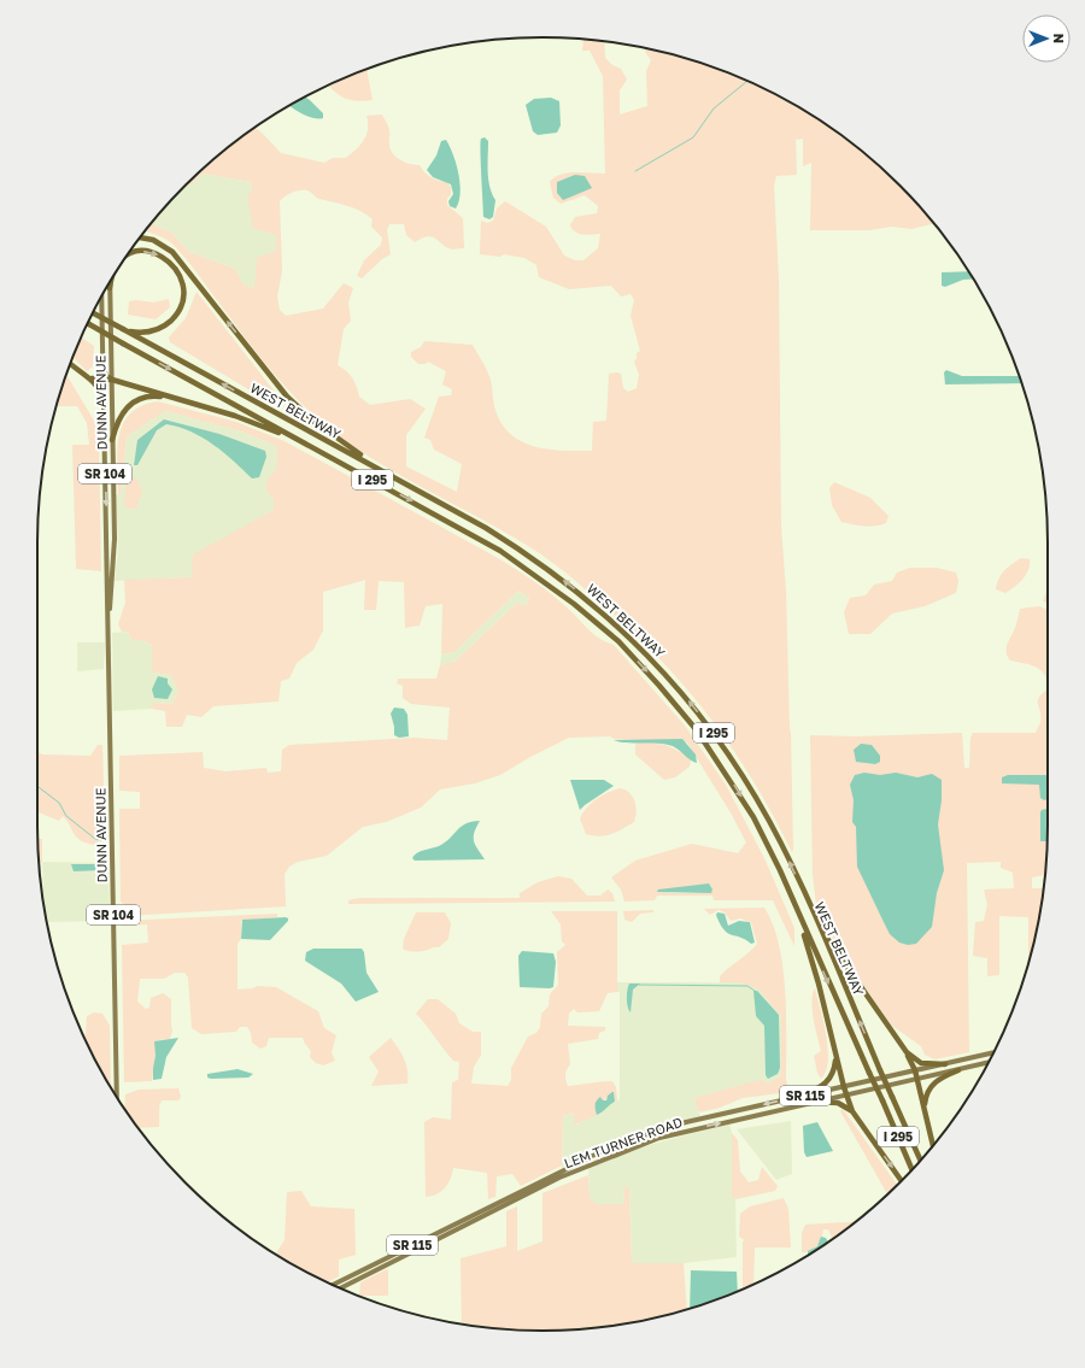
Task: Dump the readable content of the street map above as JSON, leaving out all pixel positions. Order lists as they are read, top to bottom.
{
  "streets": {
    "highway": ["WEST BELTWAY", "I 295"],
    "main road": [
      "DUNN AVENUE",
      "SR 104",
      "SR 115",
      "LEM TURNER ROAD"
    ]
  },
  "north": "right"
}
